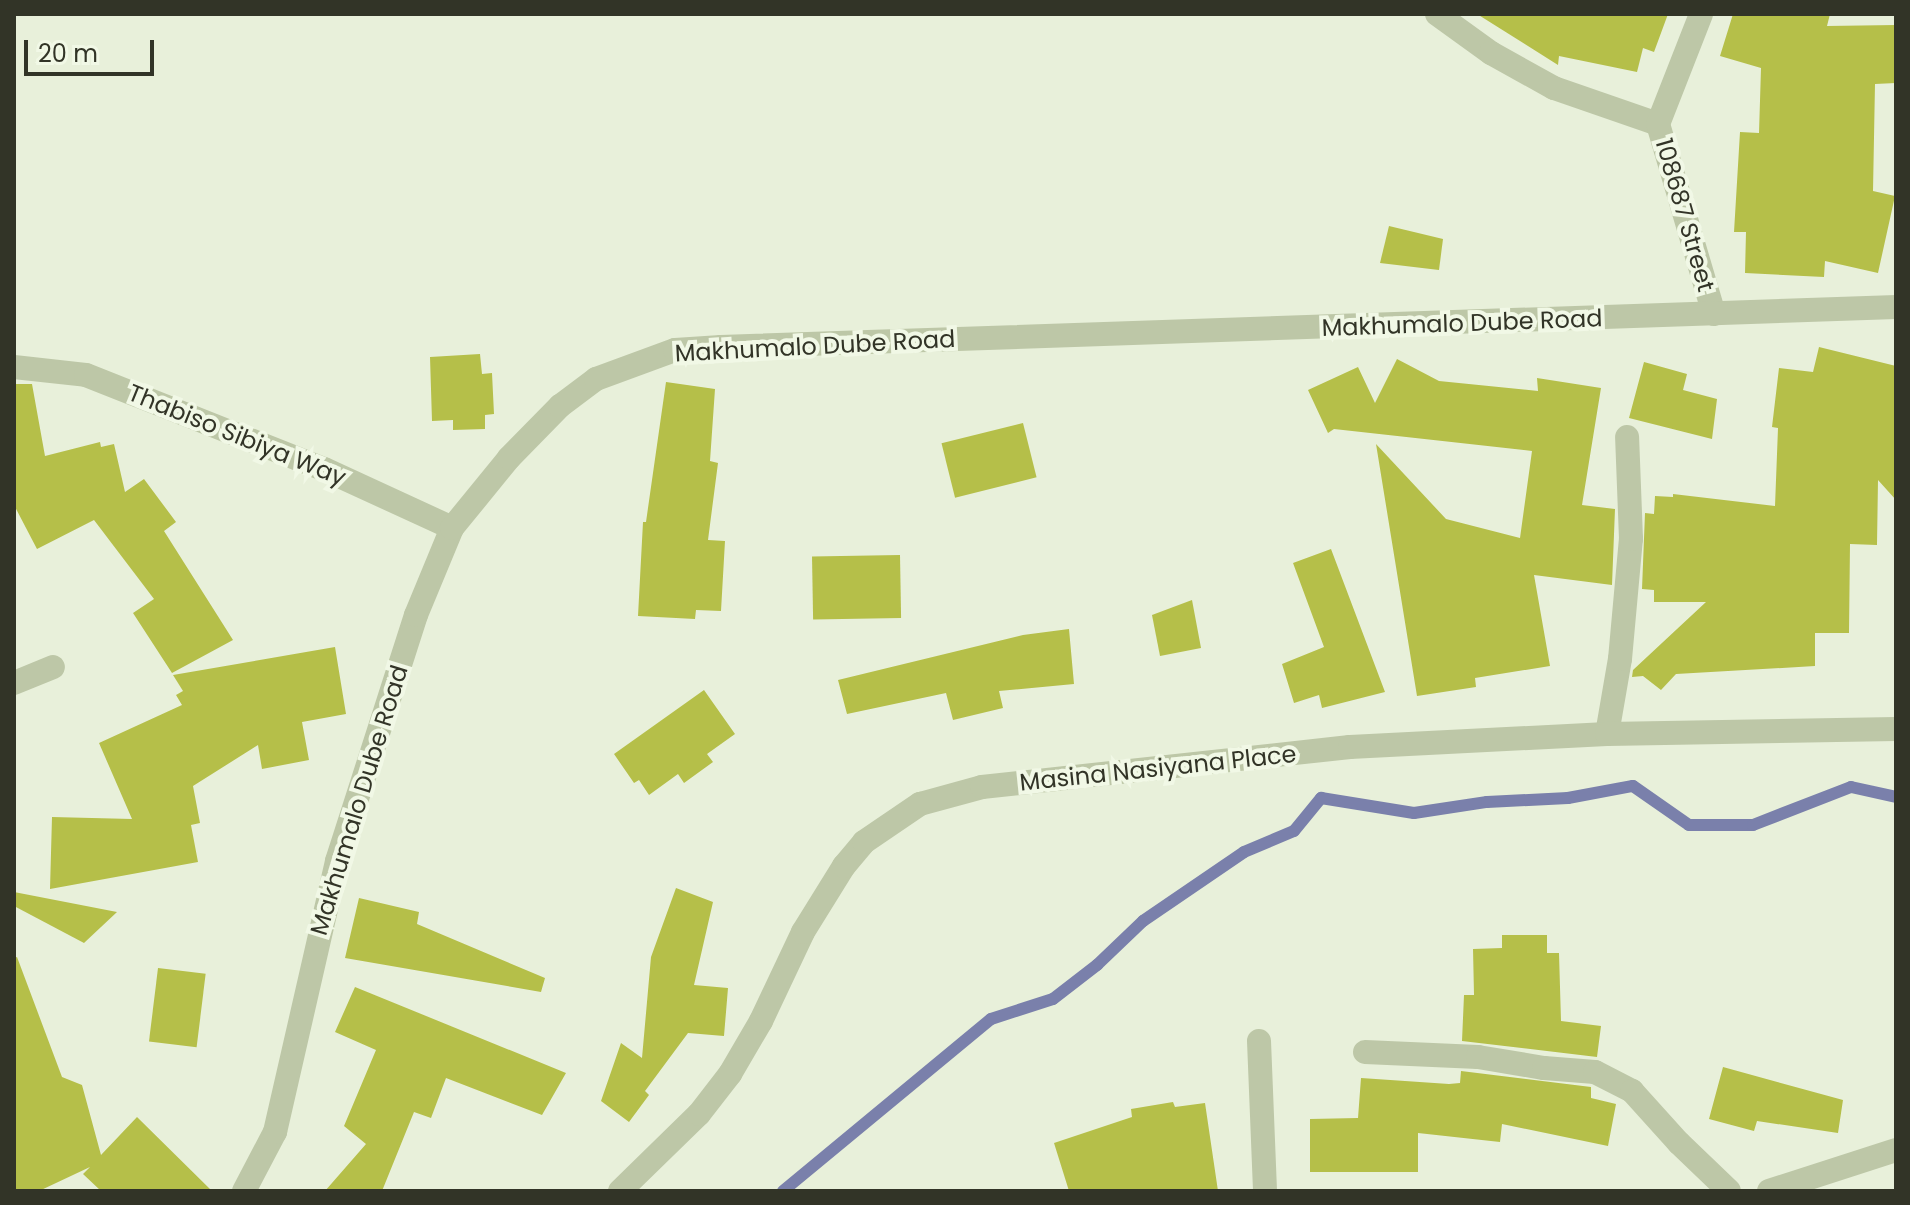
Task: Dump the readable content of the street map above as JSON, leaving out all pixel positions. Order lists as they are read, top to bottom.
{
  "streets": {
    "street": [
      "108687 Street",
      "Makhumalo Dube Road",
      "Thabiso Sibiya Way",
      "Masina Nasiyana Place"
    ]
  },
  "crossings": [
    ["108687 Street", "Makhumalo Dube Road"],
    ["Makhumalo Dube Road", "Thabiso Sibiya Way"]
  ],
  "scale_bar": "20 m"
}
